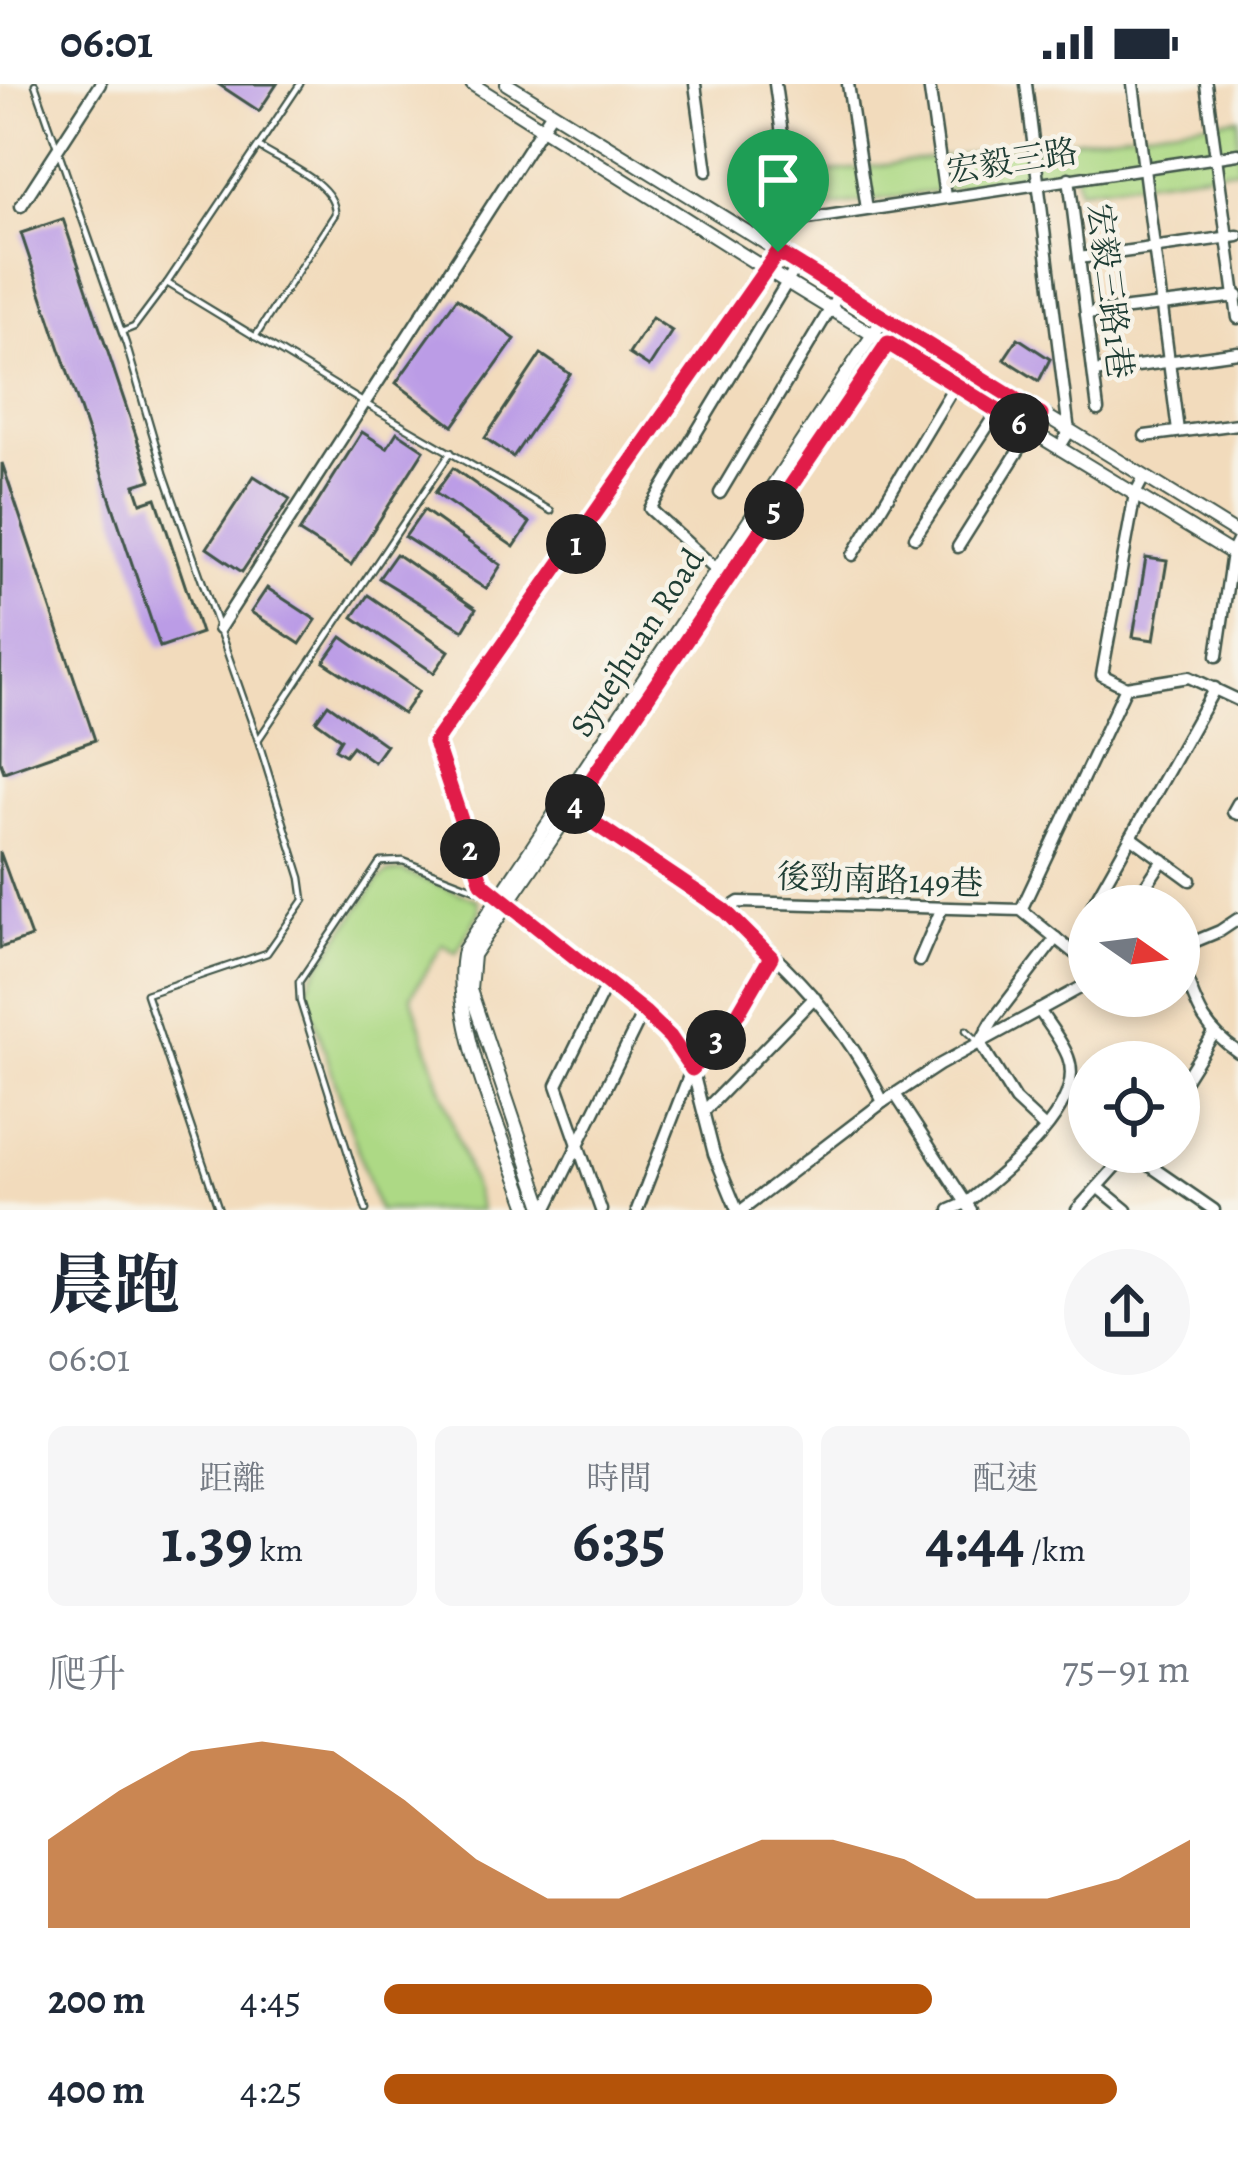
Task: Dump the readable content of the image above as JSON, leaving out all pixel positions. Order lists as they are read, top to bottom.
{
  "streets": {
    "street": [
      "宏毅三路",
      "宏毅三路1巷",
      "Syuejhuan Road",
      "後勁南路149巷"
    ]
  },
  "crossings": [
    ["宏毅三路", "宏毅三路1巷"]
  ],
  "north": "right",
  "page": {
    "status": "06:01",
    "pins": [
      "6",
      "5",
      "1",
      "4",
      "2",
      "3"
    ],
    "heading": ["晨跑", "06:01"],
    "stats": [
      ["距離", "1.39 km"],
      ["時間", "6:35"],
      ["配速", "4:44 /km"]
    ],
    "chart": ["爬升", "75–91 m"],
    "list": [
      {
        "name": "200 m",
        "note": "4:45"
      },
      {
        "name": "400 m",
        "note": "4:25"
      }
    ]
  }
}
